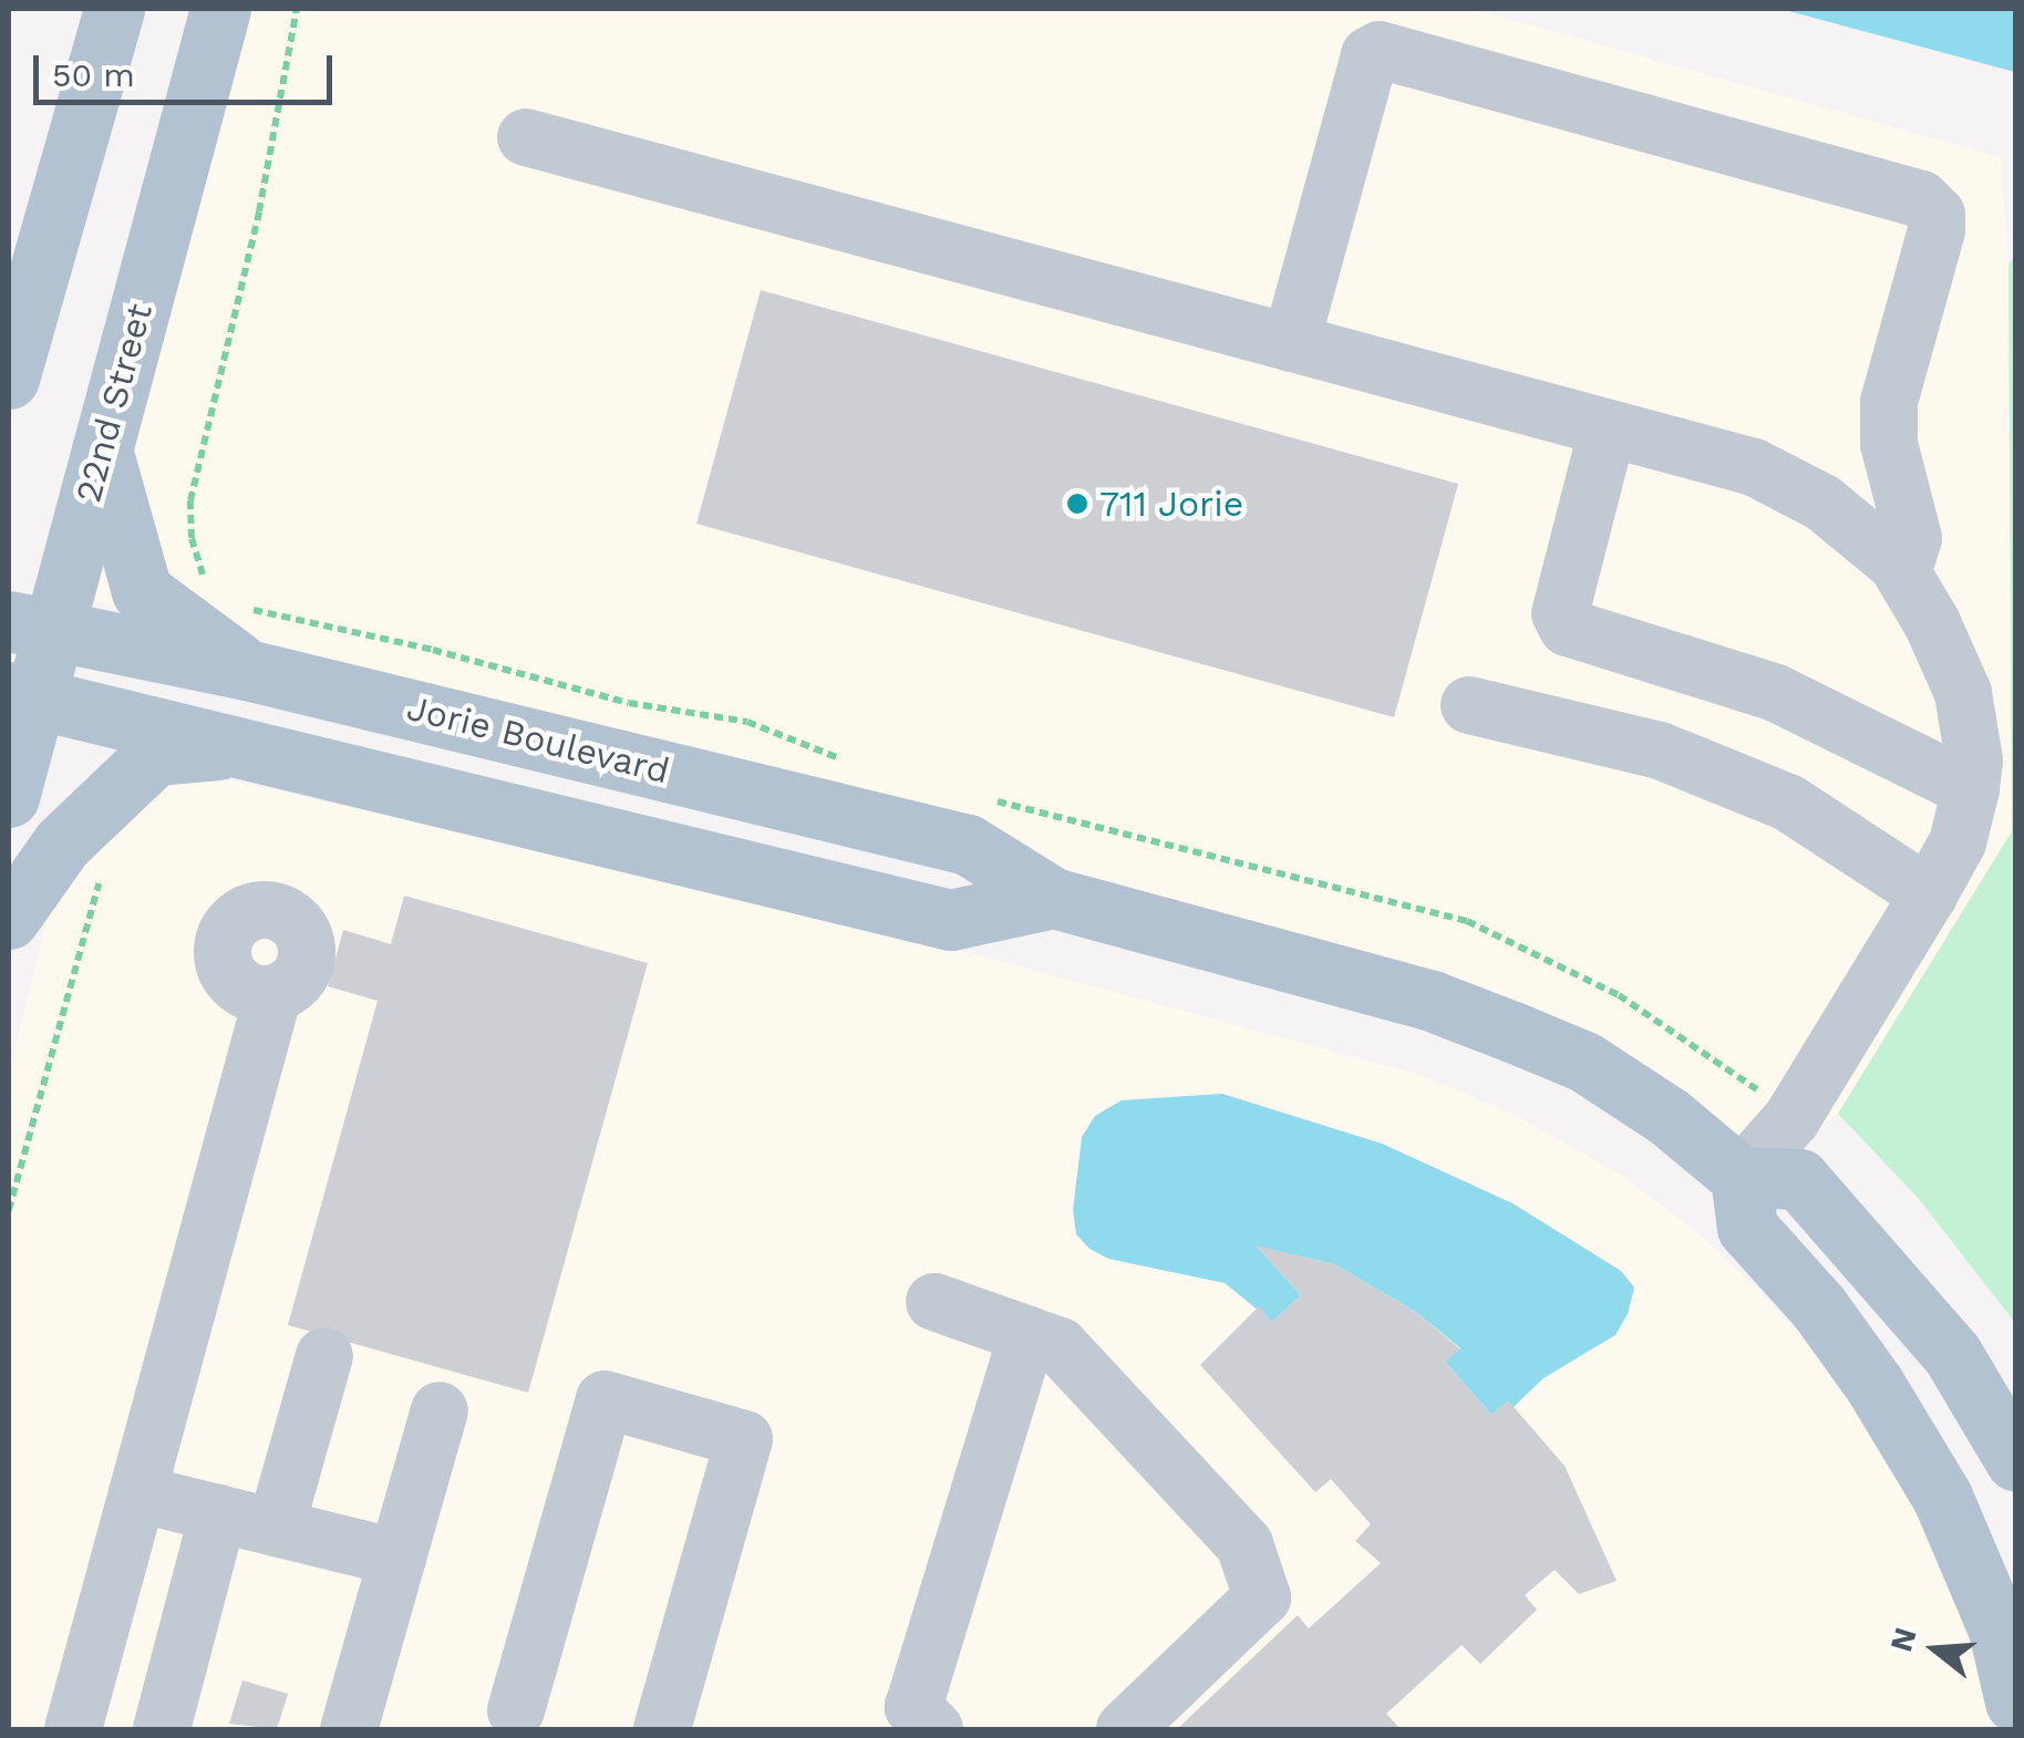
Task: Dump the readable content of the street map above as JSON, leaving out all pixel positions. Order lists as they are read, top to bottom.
{
  "streets": {
    "main road": ["22nd Street", "Jorie Boulevard"]
  },
  "crossings": [
    ["22nd Street", "Jorie Boulevard"]
  ],
  "places": ["711 Jorie"],
  "scale_bar": "50 m",
  "north": "left"
}
